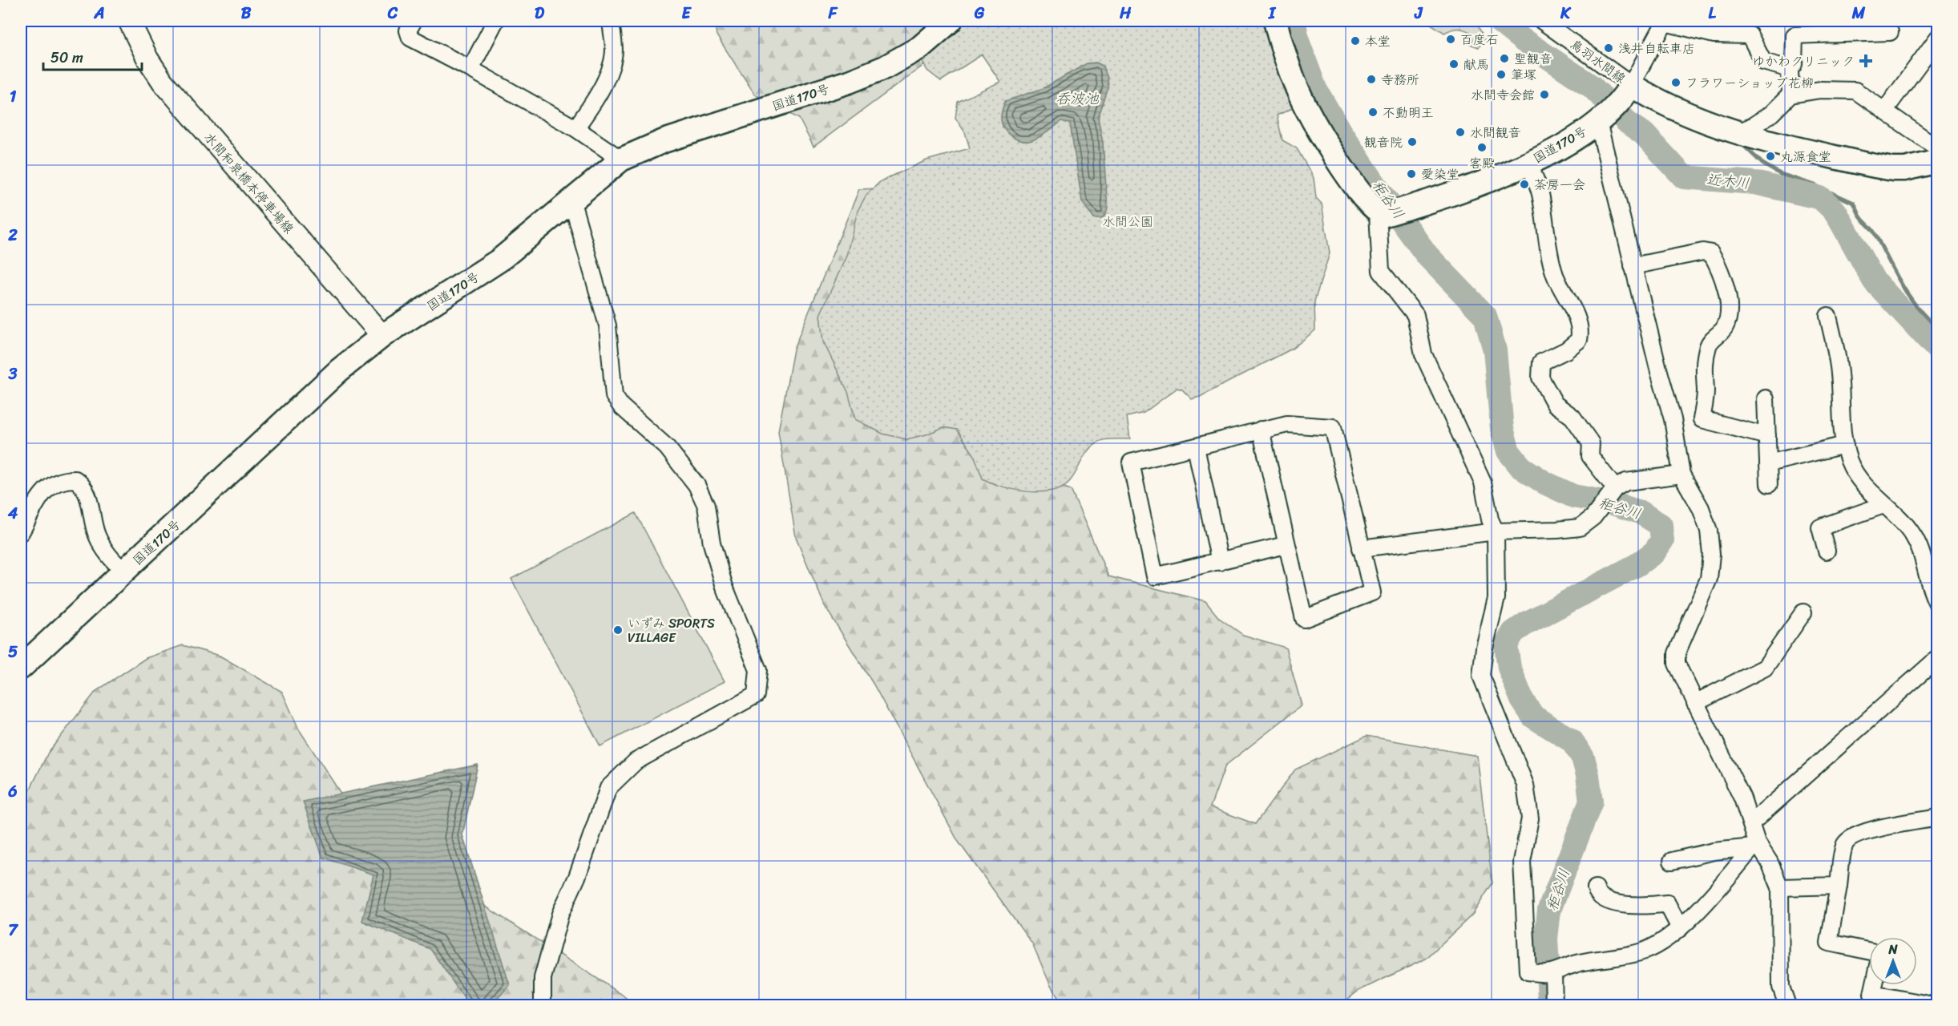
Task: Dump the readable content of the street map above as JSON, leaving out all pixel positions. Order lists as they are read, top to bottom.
{
  "streets": {
    "highway": ["国道170号"],
    "main road": ["水間和泉橋本停車場線"],
    "street": ["鳥羽水間線"]
  },
  "crossings": [
    ["鳥羽水間線", "国道170号"],
    ["国道170号", "水間和泉橋本停車場線"]
  ],
  "water": ["呑波池", "近木川", "秬谷川"],
  "parks": ["水間公園"],
  "places": {
    "other": [
      "百度石",
      "本堂",
      "浅井自転車店",
      "聖観音",
      "献馬",
      "筆塚",
      "寺務所",
      "フラワーショップ花柳",
      "水間寺会館",
      "不動明王",
      "水間観音",
      "観音院",
      "客殿",
      "丸源食堂",
      "愛染堂",
      "茶房一会",
      "いずみ SPORTS VILLAGE"
    ],
    "health": ["ゆかわクリニック"]
  },
  "scale_bar": "50 m",
  "north": "top",
  "grid": {
    "columns": [
      "A",
      "B",
      "C",
      "D",
      "E",
      "F",
      "G",
      "H",
      "I",
      "J",
      "K",
      "L",
      "M"
    ],
    "rows": [
      "1",
      "2",
      "3",
      "4",
      "5",
      "6",
      "7"
    ]
  }
}
